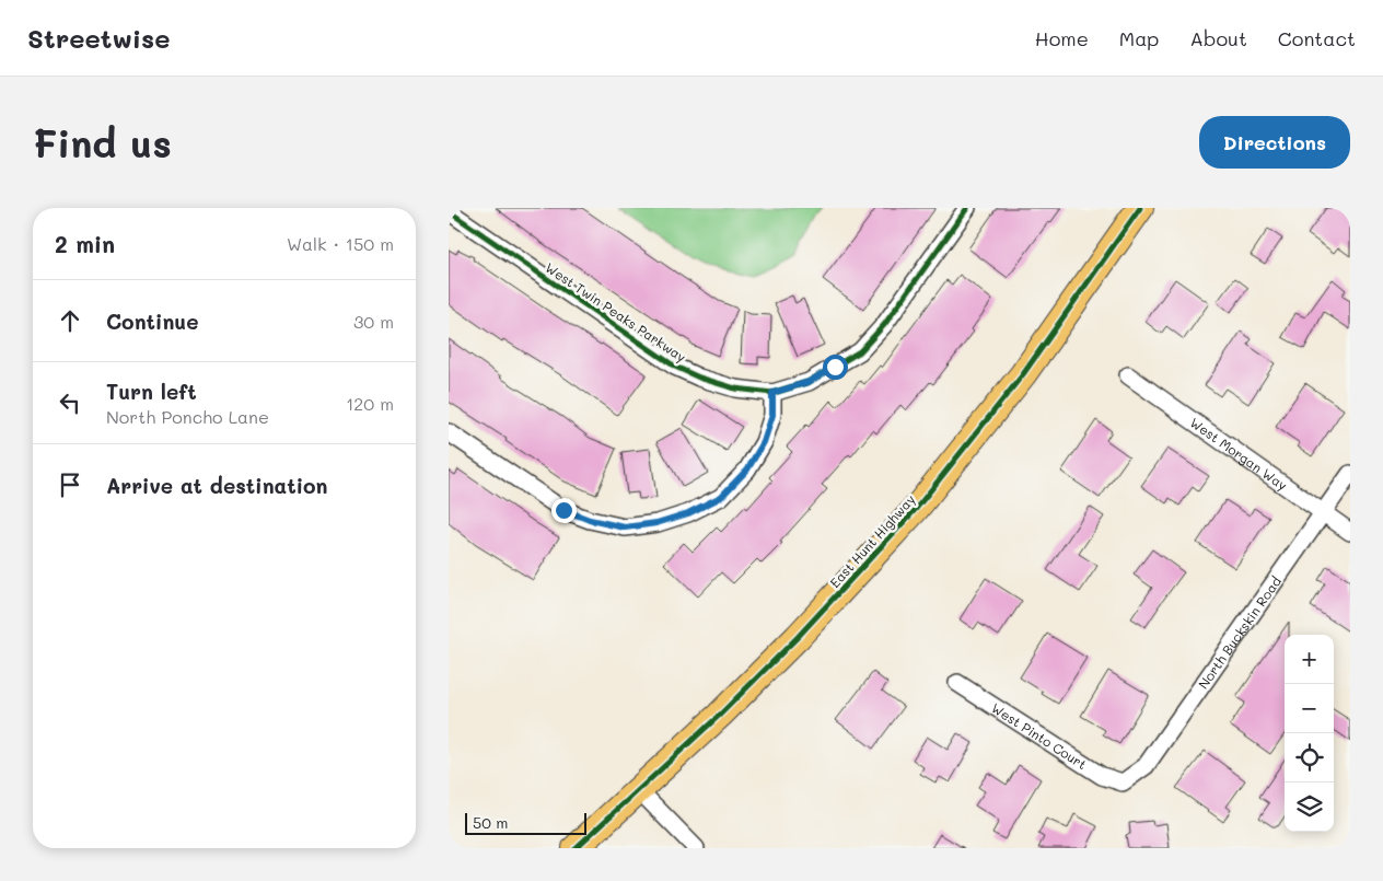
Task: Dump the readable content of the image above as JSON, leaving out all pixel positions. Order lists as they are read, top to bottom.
{
  "streets": {
    "main road": ["East Hunt Highway"],
    "street": [
      "West Twin Peaks Parkway",
      "West Morgan Way",
      "North Buckskin Road",
      "West Pinto Court"
    ]
  },
  "crossings": [
    ["West Morgan Way", "North Buckskin Road"],
    ["North Buckskin Road", "West Pinto Court"]
  ],
  "scale_bar": "50 m",
  "page": {
    "header": "Streetwise",
    "nav": [
      "Home",
      "Map",
      "About",
      "Contact"
    ],
    "buttons": "Directions",
    "title": "Find us",
    "heading": ["2 min", "Walk · 150 m"],
    "list": [
      ["Continue", "30 m"],
      ["Turn left", "North Poncho Lane", "120 m"],
      "Arrive at destination"
    ],
    "map_buttons": ["+", "−"],
    "scale": "50 m"
  }
}
